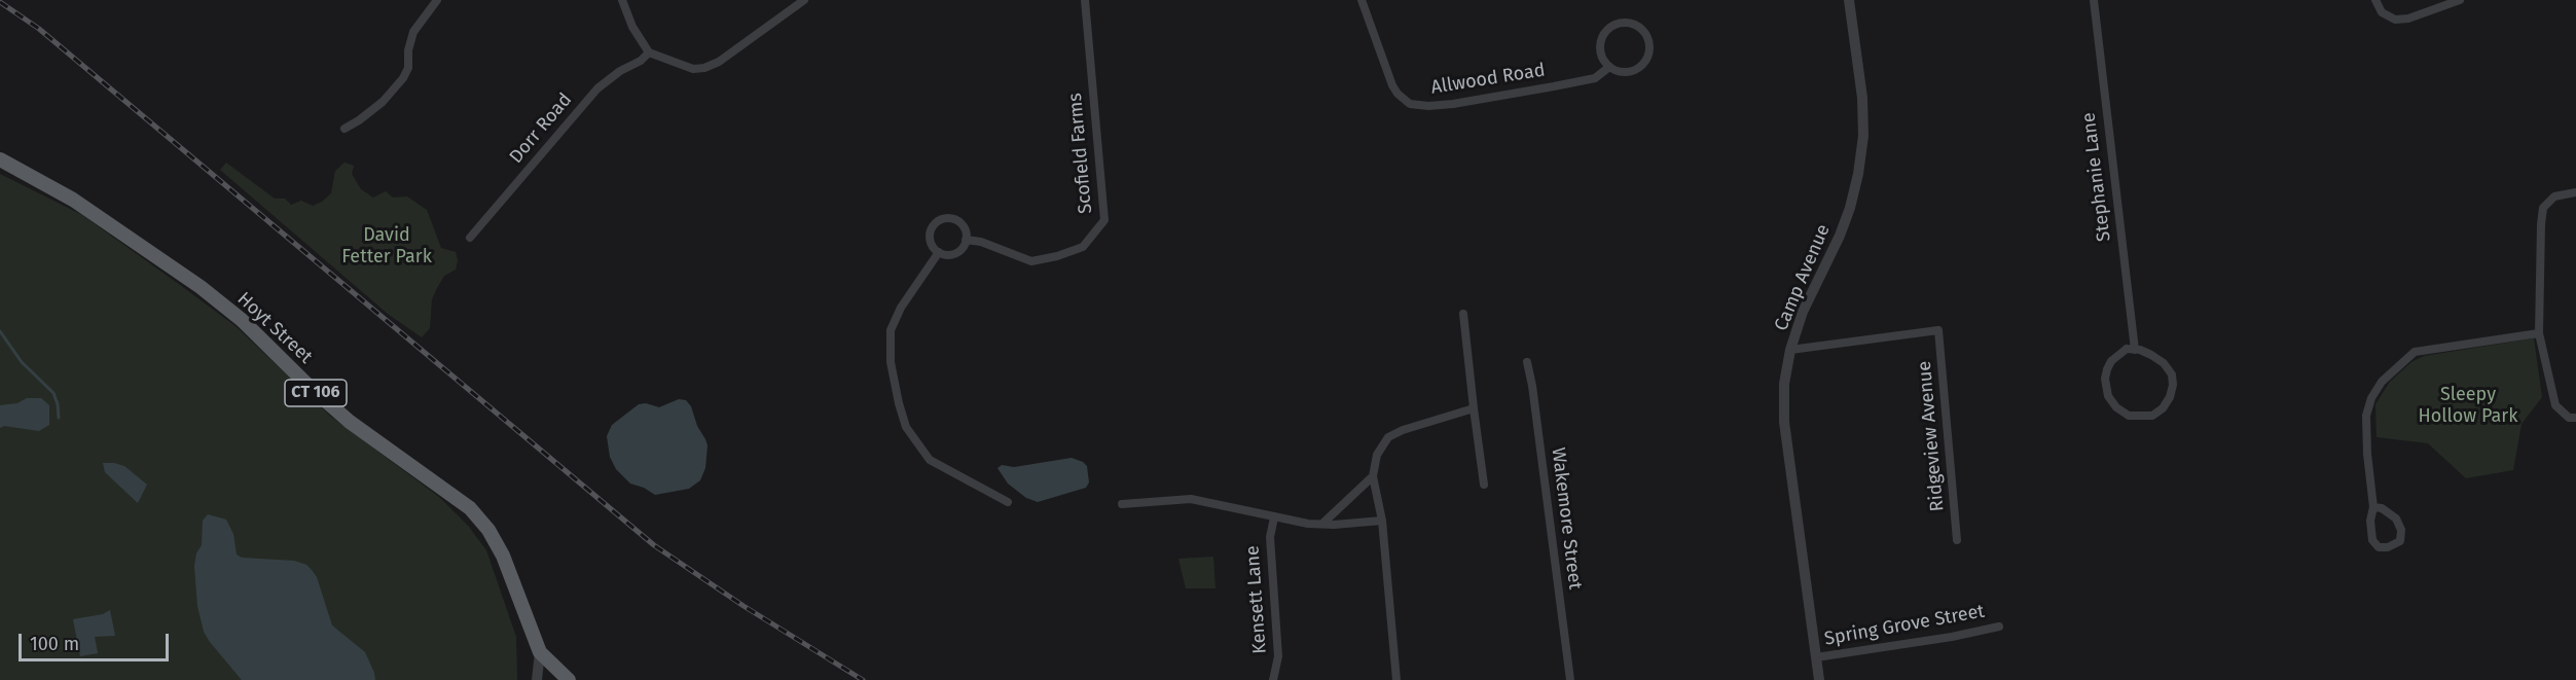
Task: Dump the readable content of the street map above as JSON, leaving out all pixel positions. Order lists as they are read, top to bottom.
{
  "streets": {
    "main road": ["Hoyt Street", "CT 106"],
    "street": [
      "Allwood Road",
      "Dorr Road",
      "Scofield Farms",
      "Stephanie Lane",
      "Camp Avenue",
      "Ridgeview Avenue",
      "Wakemore Street",
      "Kensett Lane",
      "Spring Grove Street"
    ]
  },
  "crossings": [
    ["Camp Avenue", "Ridgeview Avenue"],
    ["Camp Avenue", "Spring Grove Street"]
  ],
  "parks": ["David Fetter Park", "Sleepy Hollow Park"],
  "scale_bar": "100 m"
}
